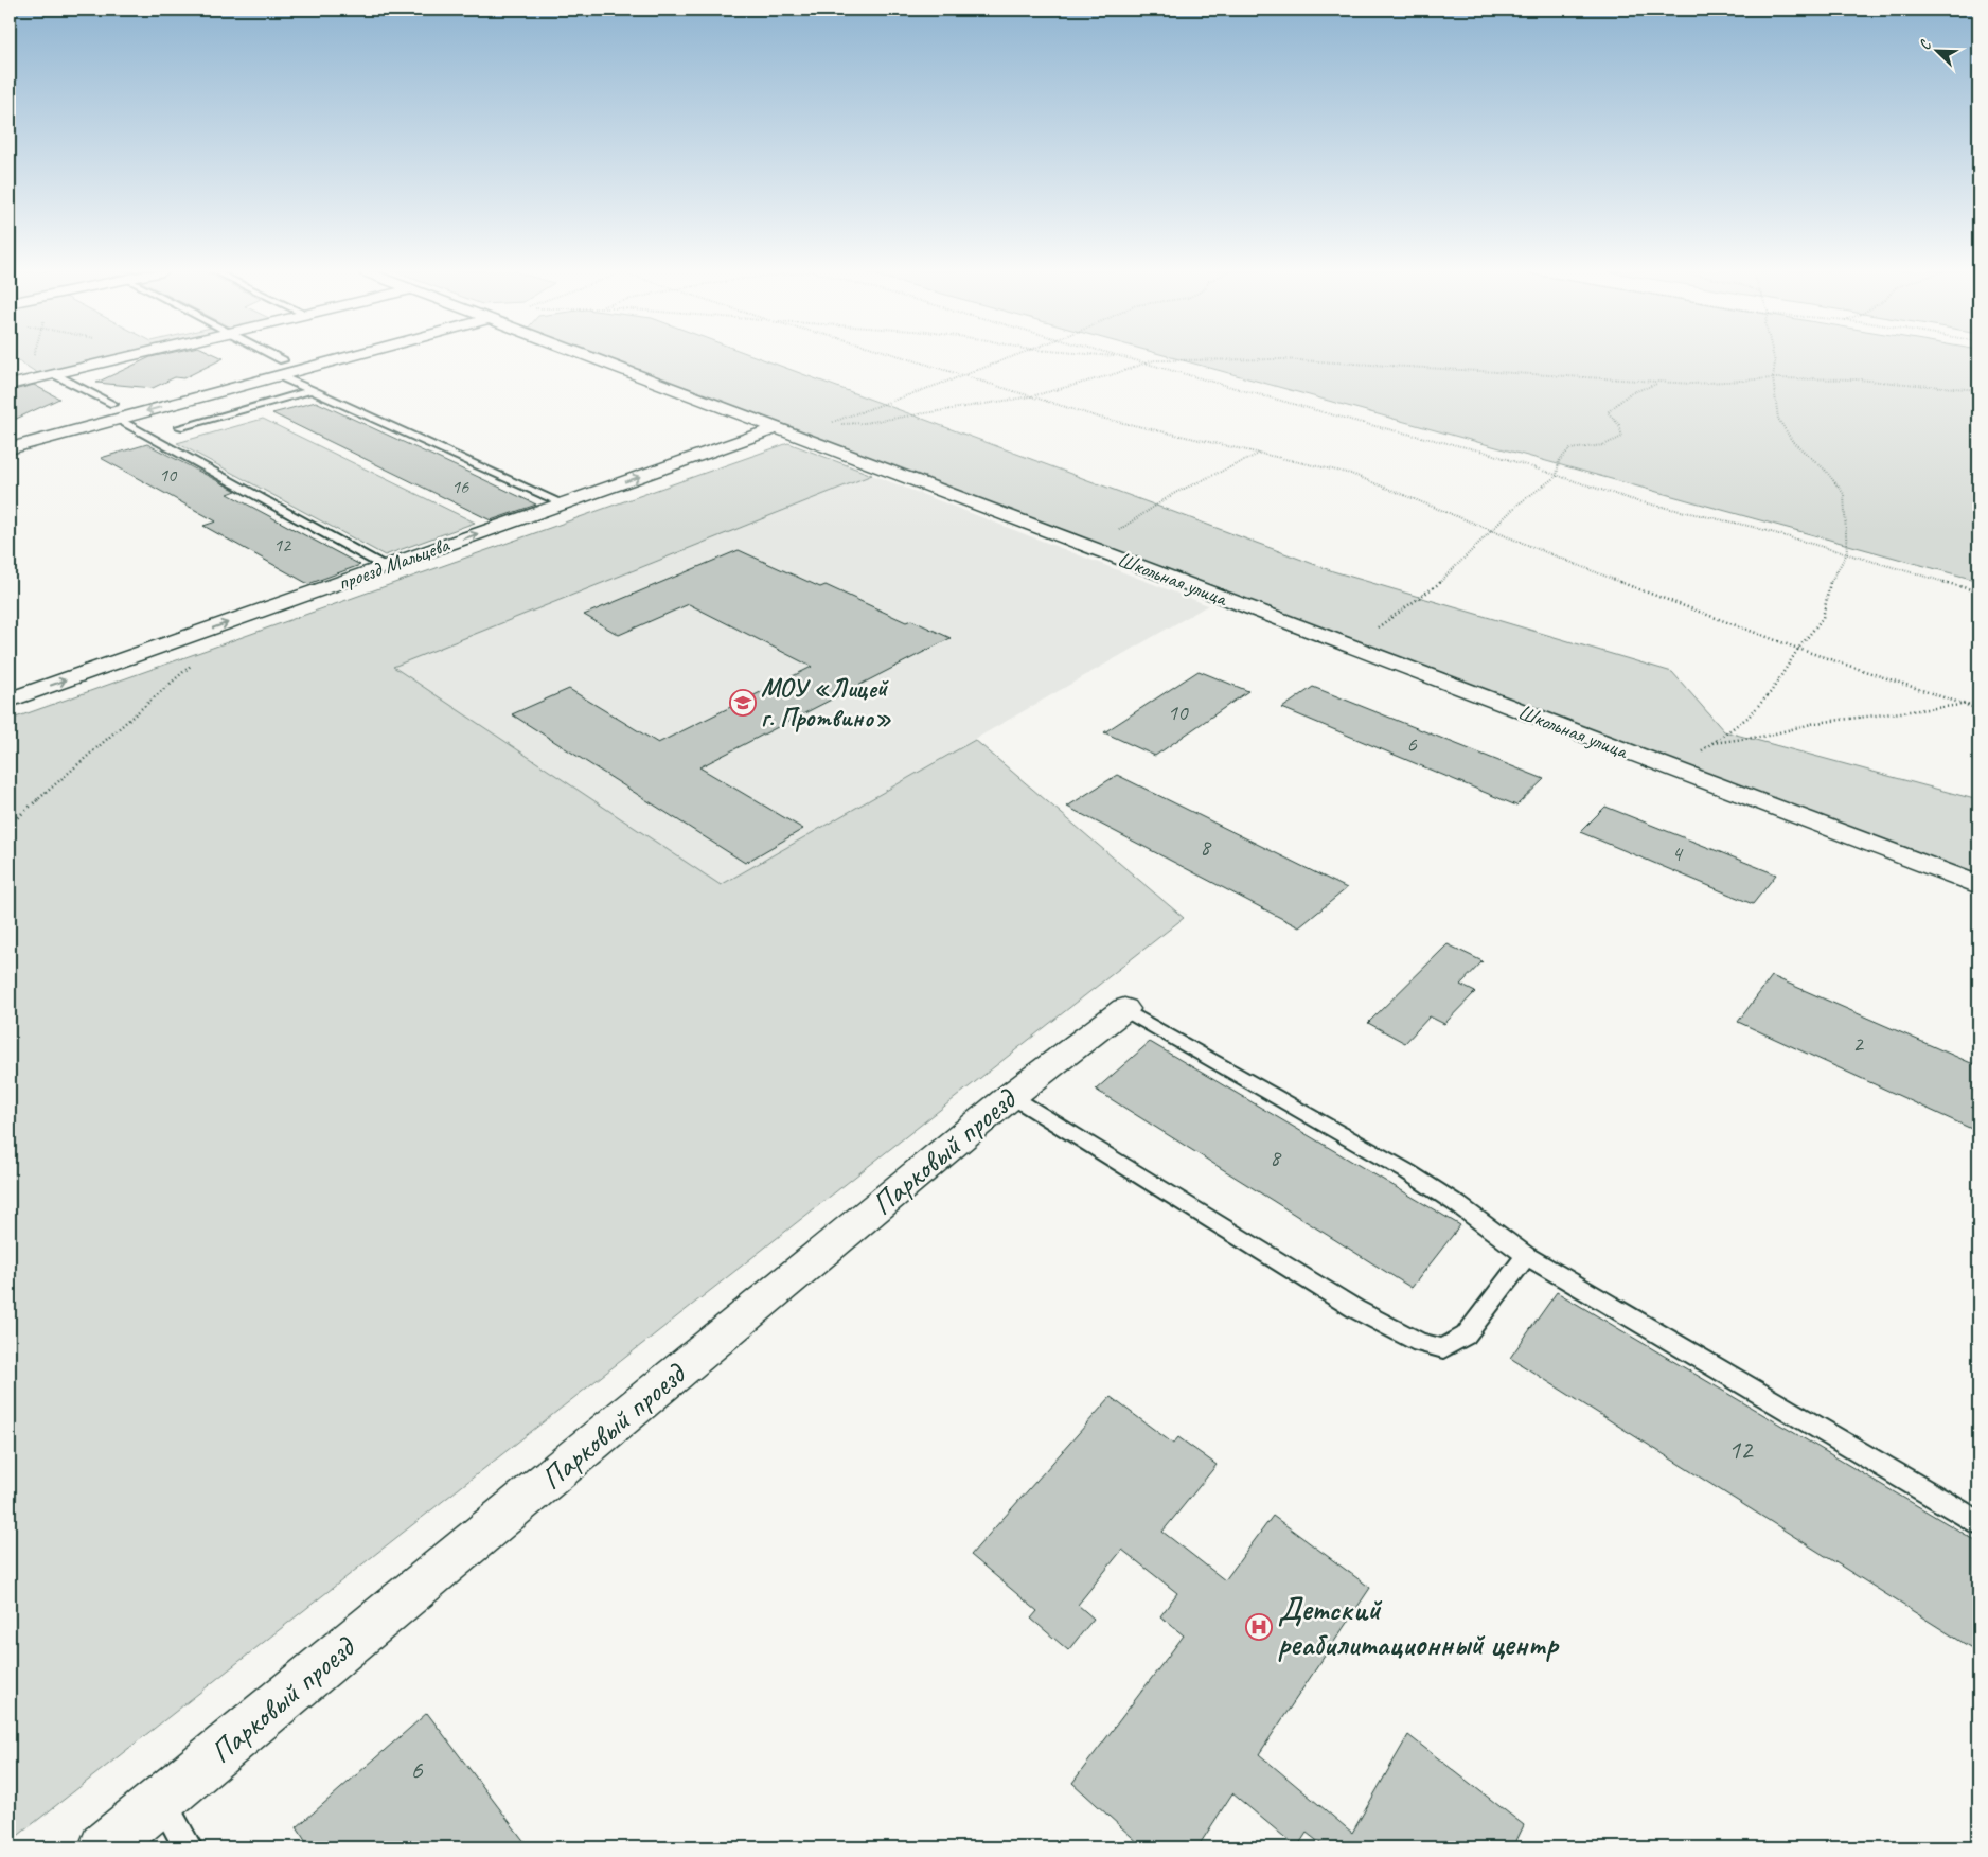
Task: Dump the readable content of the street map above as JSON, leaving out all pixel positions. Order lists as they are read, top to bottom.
{
  "streets": {
    "street": ["проезд Мальцева", "Школьная улица", "Парковый проезд"]
  },
  "crossings": [
    ["проезд Мальцева", "Школьная улица"]
  ],
  "places": {
    "school or university": ["МОУ «Лицей г. Протвино»"],
    "hospital": ["Детский реабилитационный центр"]
  },
  "house_numbers": [
    "10",
    "16",
    "12",
    "10",
    "6",
    "8",
    "4",
    "2",
    "8",
    "12",
    "6"
  ],
  "north": "top left"
}
